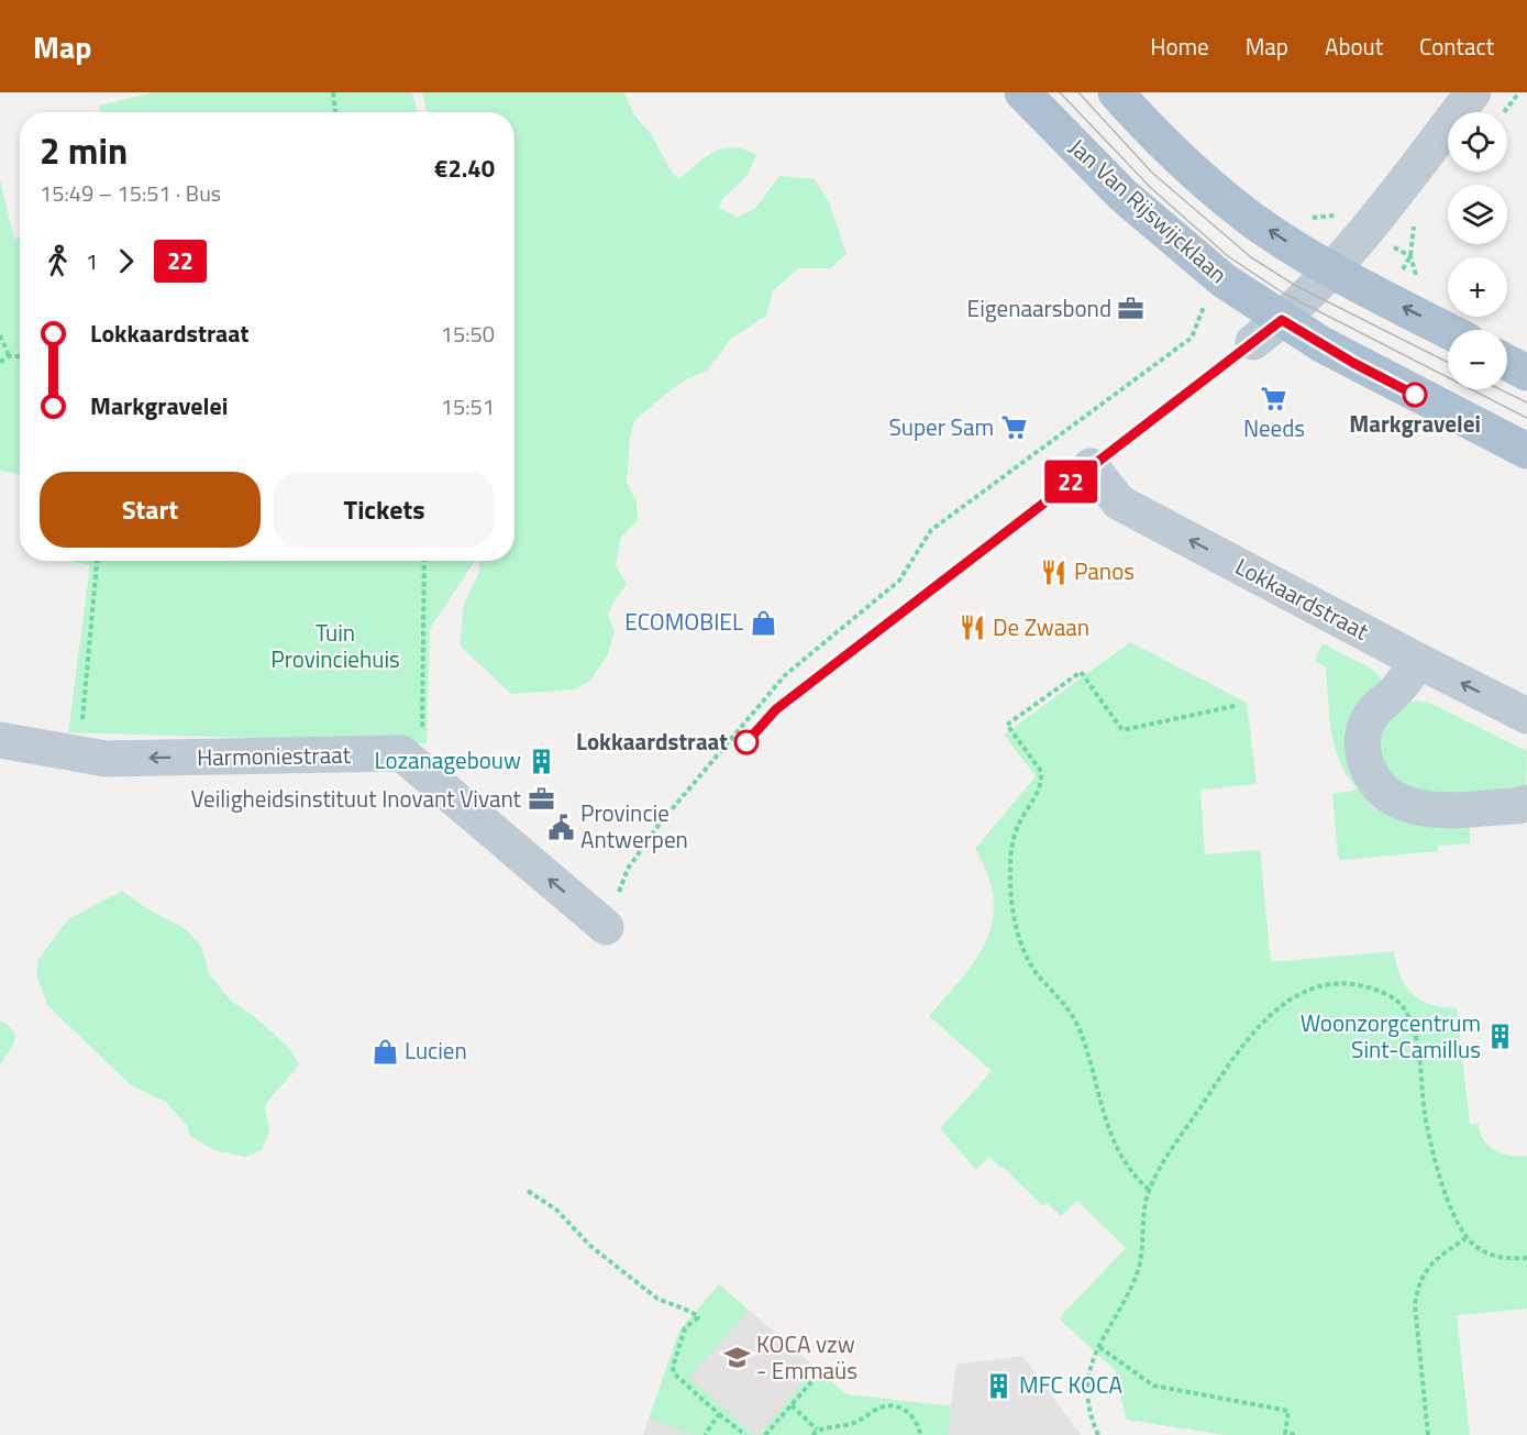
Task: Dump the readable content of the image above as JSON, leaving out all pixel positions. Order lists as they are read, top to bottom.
{
  "streets": {
    "main road": ["Jan Van Rijswijcklaan"],
    "street": ["Lokkaardstraat", "Harmoniestraat"]
  },
  "one_way": ["Lokkaardstraat", "Harmoniestraat"],
  "parks": ["Tuin Provinciehuis"],
  "places": {
    "office": ["Eigenaarsbond", "Veiligheidsinstituut Inovant Vivant"],
    "other": ["Markgravelei", "Lokkaardstraat"],
    "supermarket": ["Needs", "Super Sam"],
    "restaurant": ["Panos", "De Zwaan"],
    "shop": ["ECOMOBIEL", "Lucien"],
    "building": ["Lozanagebouw", "Woonzorgcentrum Sint-Camillus", "MFC KOCA"],
    "public building": ["Provincie Antwerpen"],
    "school or university": ["KOCA vzw - Emmaüs"]
  },
  "lines": ["bus line 22"],
  "page": {
    "header": "Map",
    "nav": [
      "Home",
      "Map",
      "About",
      "Contact"
    ],
    "on_map": "22",
    "map_buttons": ["+", "−"],
    "heading": ["2 min", "15:49 – 15:51 · Bus", "€2.40"],
    "legs": ["1", "22"],
    "list": [
      {
        "name": "Lokkaardstraat",
        "value": "15:50"
      },
      {
        "name": "Markgravelei",
        "value": "15:51"
      }
    ],
    "buttons": ["Start", "Tickets"]
  }
}
